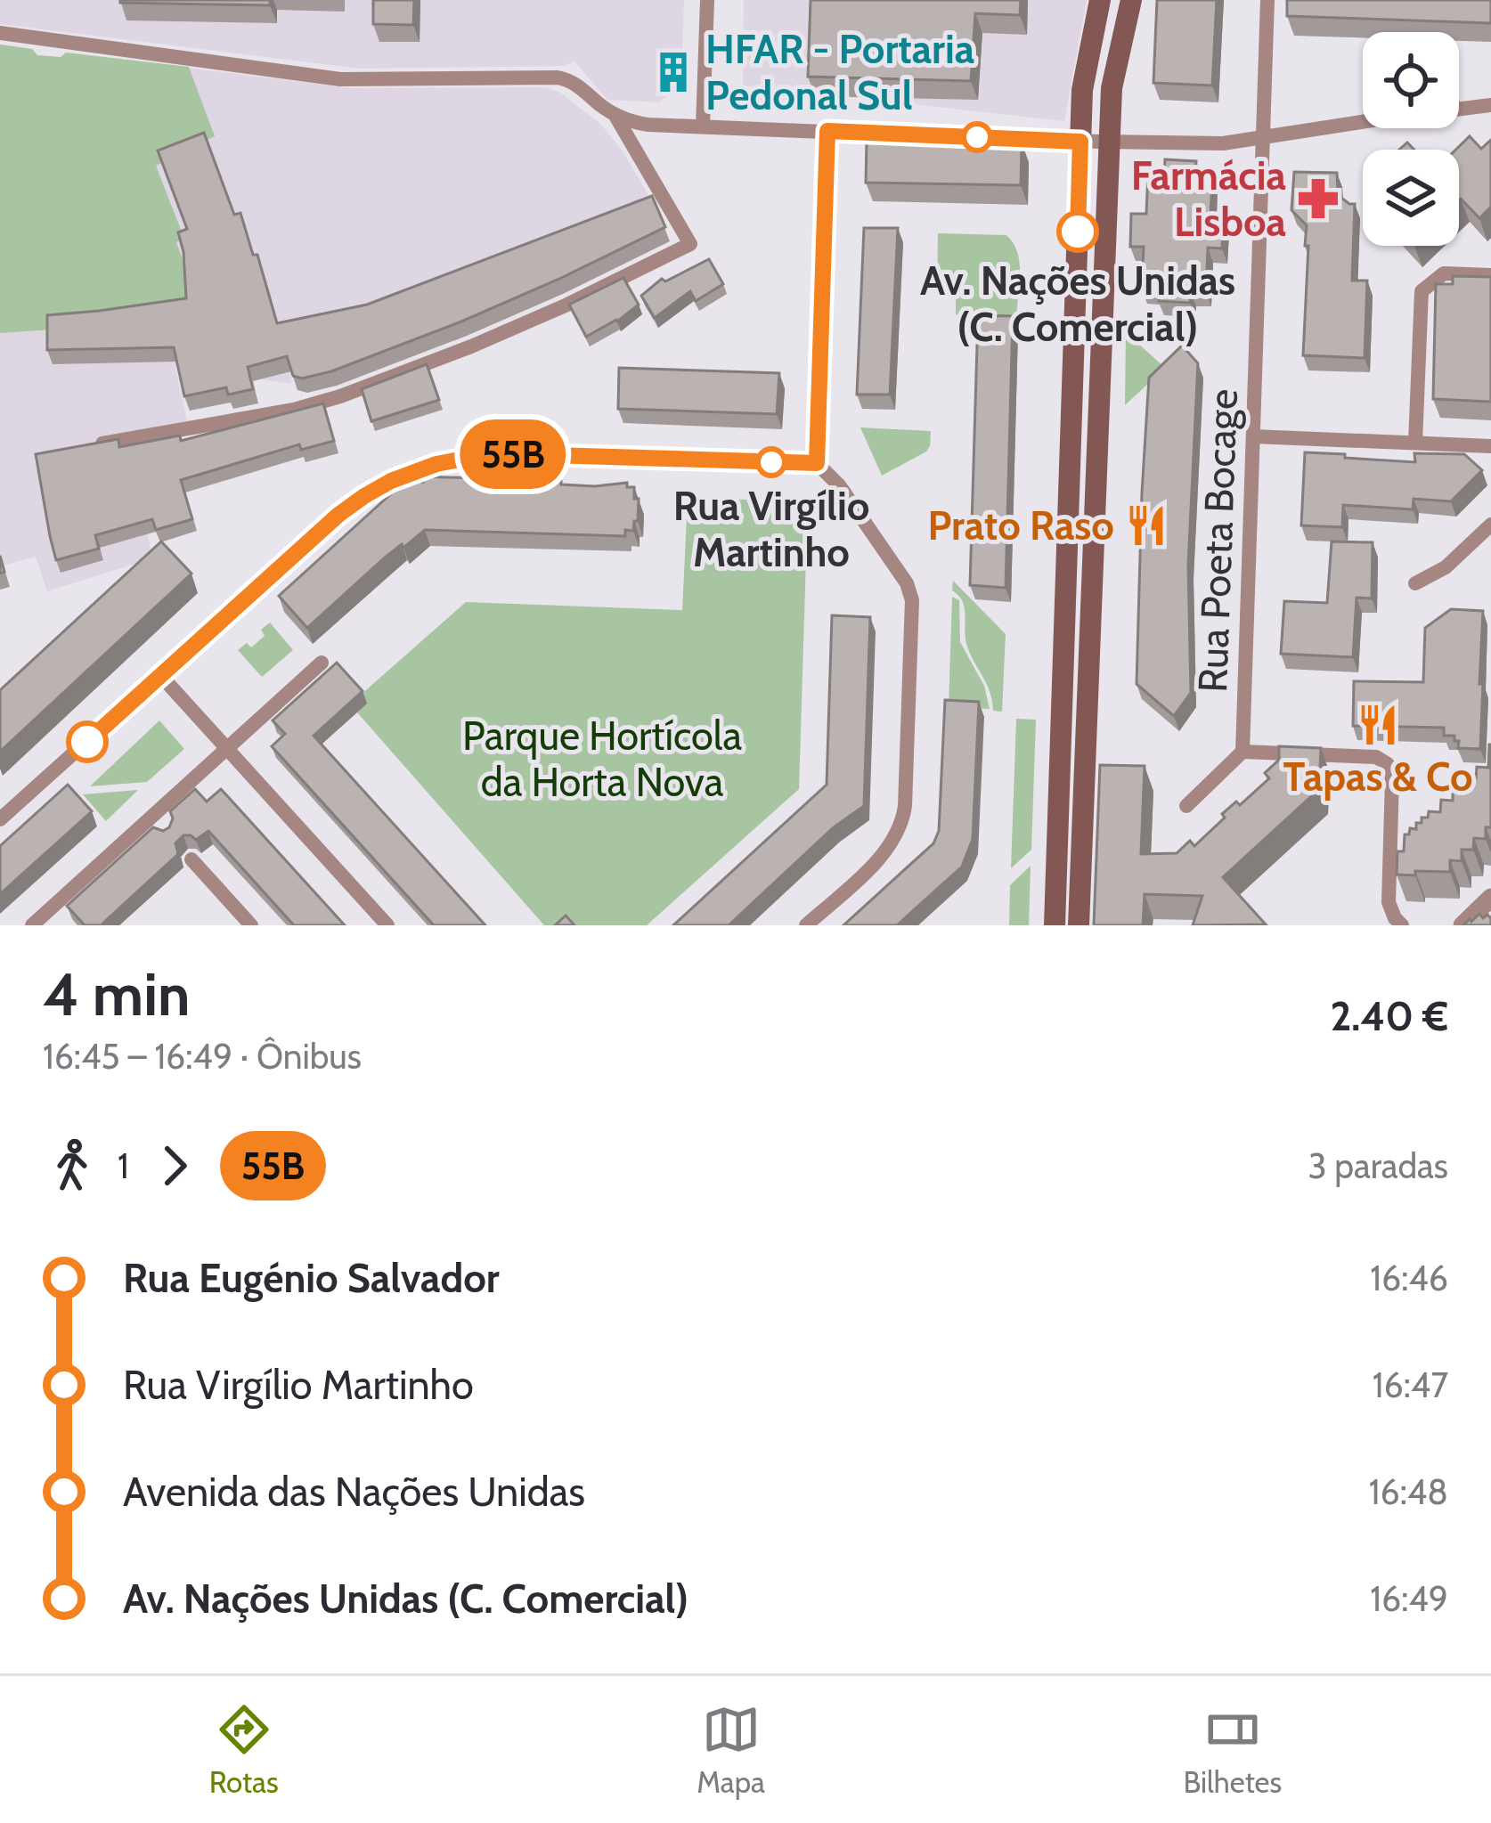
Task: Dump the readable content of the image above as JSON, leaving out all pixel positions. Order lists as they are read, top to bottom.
{
  "streets": {
    "street": ["Rua Poeta Bocage"]
  },
  "parks": ["Parque Hortícola da Horta Nova"],
  "places": {
    "building": ["HFAR - Portaria Pedonal Sul"],
    "pharmacy": ["Farmácia Lisboa"],
    "other": ["Av. Nações Unidas (C. Comercial)", "Rua Virgílio Martinho"],
    "restaurant": ["Prato Raso", "Tapas & Co"]
  },
  "lines": ["bus line 55B"],
  "page": {
    "on_map": "55B",
    "heading": ["4 min", "16:45 – 16:49 · Ônibus", "2.40 €"],
    "legs": ["1", "55B", "3 paradas"],
    "list": [
      {
        "name": "Rua Eugénio Salvador",
        "value": "16:46"
      },
      {
        "name": "Rua Virgílio Martinho",
        "value": "16:47"
      },
      {
        "name": "Avenida das Nações Unidas",
        "value": "16:48"
      },
      {
        "name": "Av. Nações Unidas (C. Comercial)",
        "value": "16:49"
      }
    ],
    "tabs": ["Rotas", "Mapa", "Bilhetes"]
  }
}
